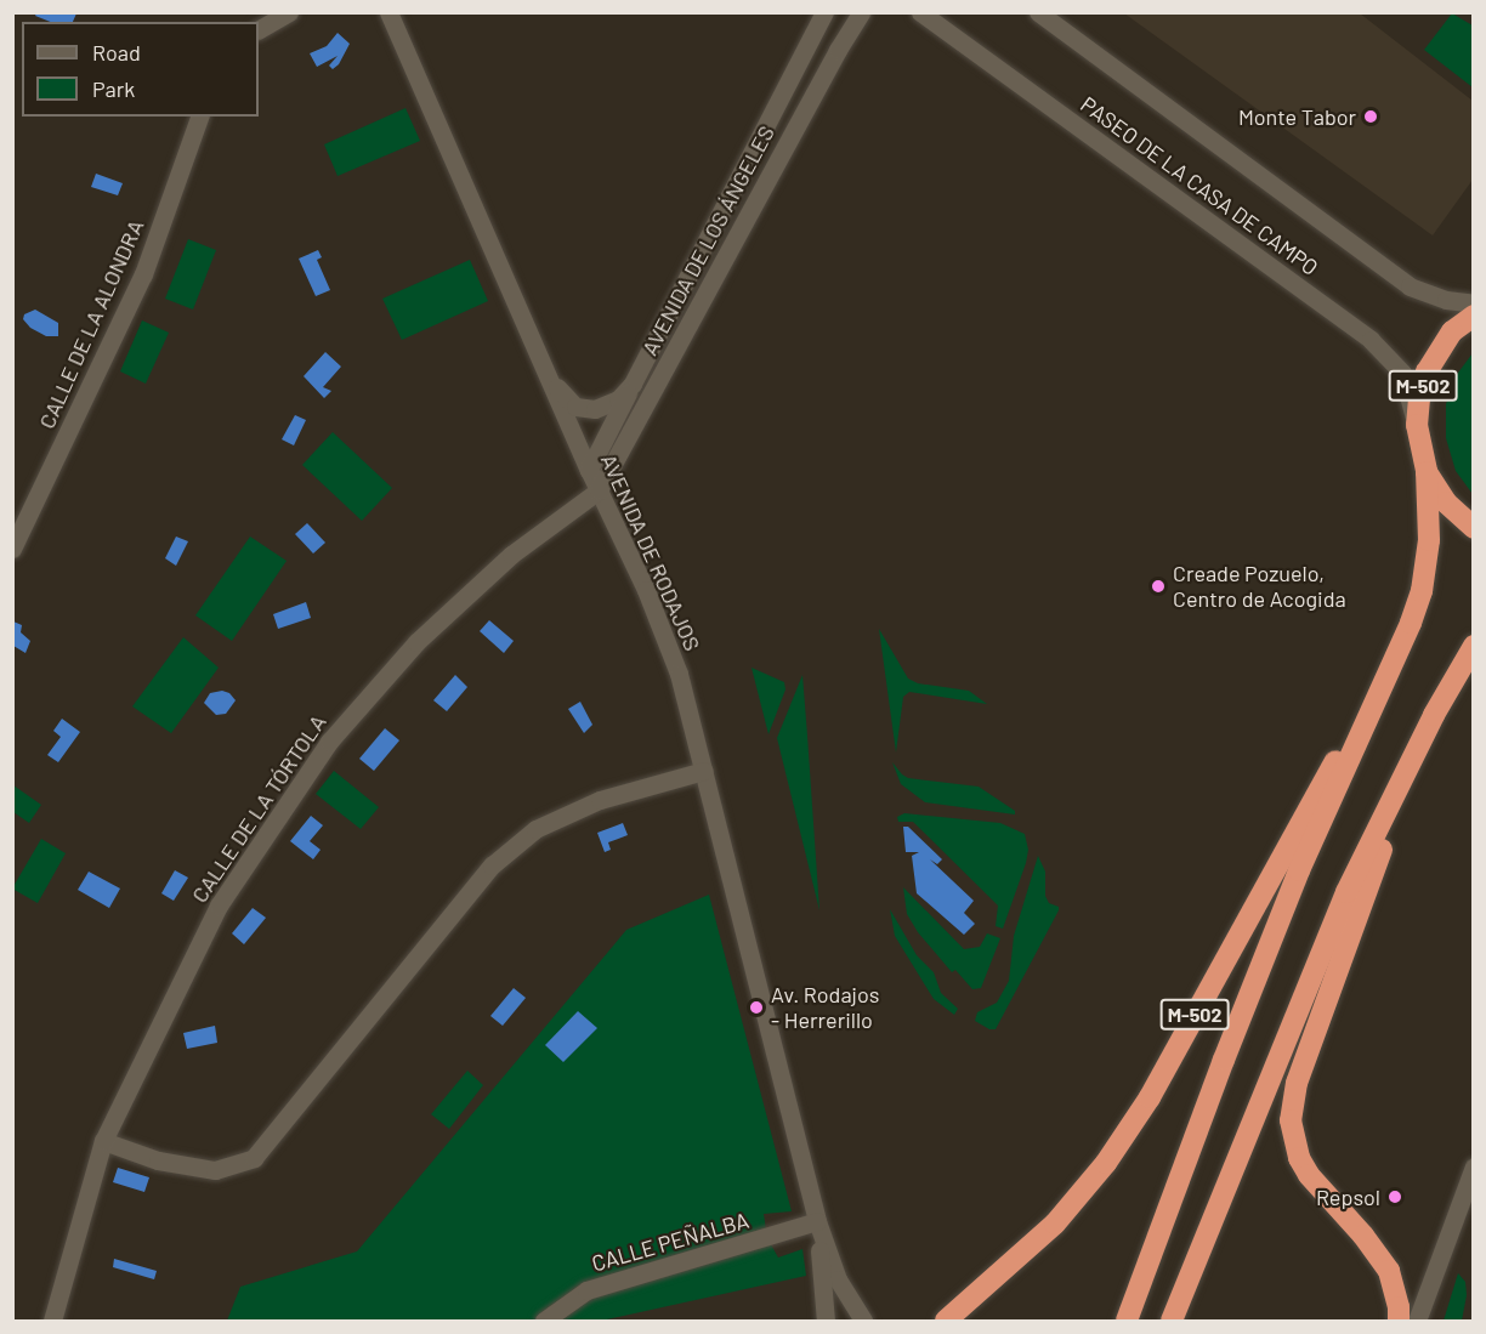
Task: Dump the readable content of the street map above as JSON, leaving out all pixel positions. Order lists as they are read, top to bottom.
{
  "streets": {
    "highway": ["M-502"],
    "street": [
      "PASEO DE LA CASA DE CAMPO",
      "AVENIDA DE LOS ÁNGELES",
      "CALLE DE LA ALONDRA",
      "AVENIDA DE RODAJOS",
      "CALLE DE LA TÓRTOLA",
      "CALLE PEÑALBA"
    ]
  },
  "crossings": [
    ["PASEO DE LA CASA DE CAMPO", "M-502"],
    ["AVENIDA DE LOS ÁNGELES", "AVENIDA DE RODAJOS"],
    ["AVENIDA DE LOS ÁNGELES", "CALLE DE LA TÓRTOLA"],
    ["AVENIDA DE RODAJOS", "CALLE DE LA TÓRTOLA"],
    ["AVENIDA DE RODAJOS", "CALLE PEÑALBA"]
  ],
  "places": [
    "Monte Tabor",
    "Creade Pozuelo, Centro de Acogida",
    "Av. Rodajos - Herrerillo",
    "Repsol"
  ],
  "legend": ["Road", "Park"]
}
